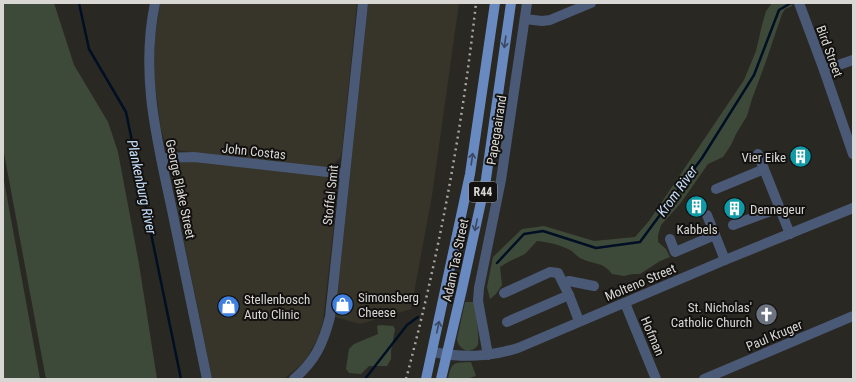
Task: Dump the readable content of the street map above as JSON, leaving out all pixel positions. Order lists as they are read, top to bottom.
{
  "streets": {
    "main road": ["R44", "Adam Tas Street"],
    "street": [
      "Bird Street",
      "Papegaairand",
      "John Costas",
      "George Blake Street",
      "Stoffel Smit",
      "Molteno Street",
      "Paul Kruger",
      "Hofman"
    ]
  },
  "crossings": [
    ["Papegaairand", "Molteno Street"],
    ["John Costas", "George Blake Street"],
    ["John Costas", "Stoffel Smit"],
    ["Adam Tas Street", "Molteno Street"],
    ["Molteno Street", "Hofman"]
  ],
  "water": ["Plankenburg River", "Krom River"],
  "places": {
    "building": ["Vier Eike", "Kabbels", "Dennegeur"],
    "shop": ["Simonsberg Cheese", "Stellenbosch Auto Clinic"],
    "church": ["St. Nicholas' Catholic Church"]
  }
}
